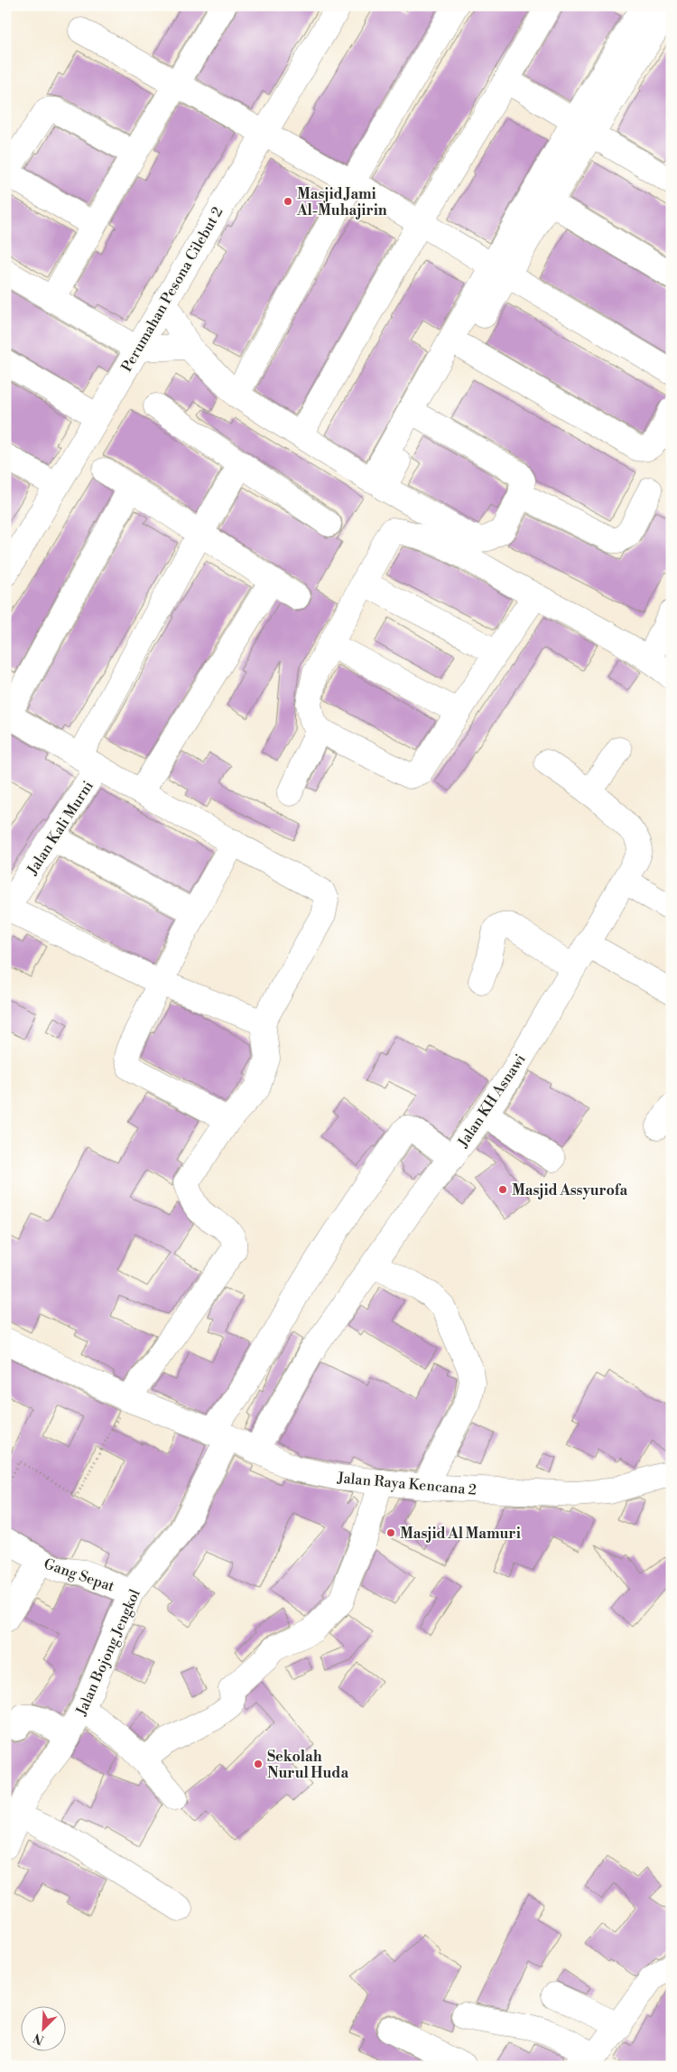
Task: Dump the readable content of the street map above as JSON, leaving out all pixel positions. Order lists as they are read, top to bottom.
{
  "streets": {
    "street": [
      "Perumahan Pesona Cilebut 2",
      "Jalan Kali Murni",
      "Jalan KH Asnawi",
      "Jalan Raya Kencana 2",
      "Gang Sepat",
      "Jalan Bojong Jengkol"
    ]
  },
  "crossings": [
    ["Jalan KH Asnawi", "Jalan Raya Kencana 2"],
    ["Jalan KH Asnawi", "Jalan Bojong Jengkol"],
    ["Jalan Raya Kencana 2", "Jalan Bojong Jengkol"],
    ["Gang Sepat", "Jalan Bojong Jengkol"]
  ],
  "places": [
    "Masjid Jami Al-Muhajirin",
    "Masjid Assyurofa",
    "Masjid Al Mamuri",
    "Sekolah Nurul Huda"
  ],
  "north": "bottom left"
}
